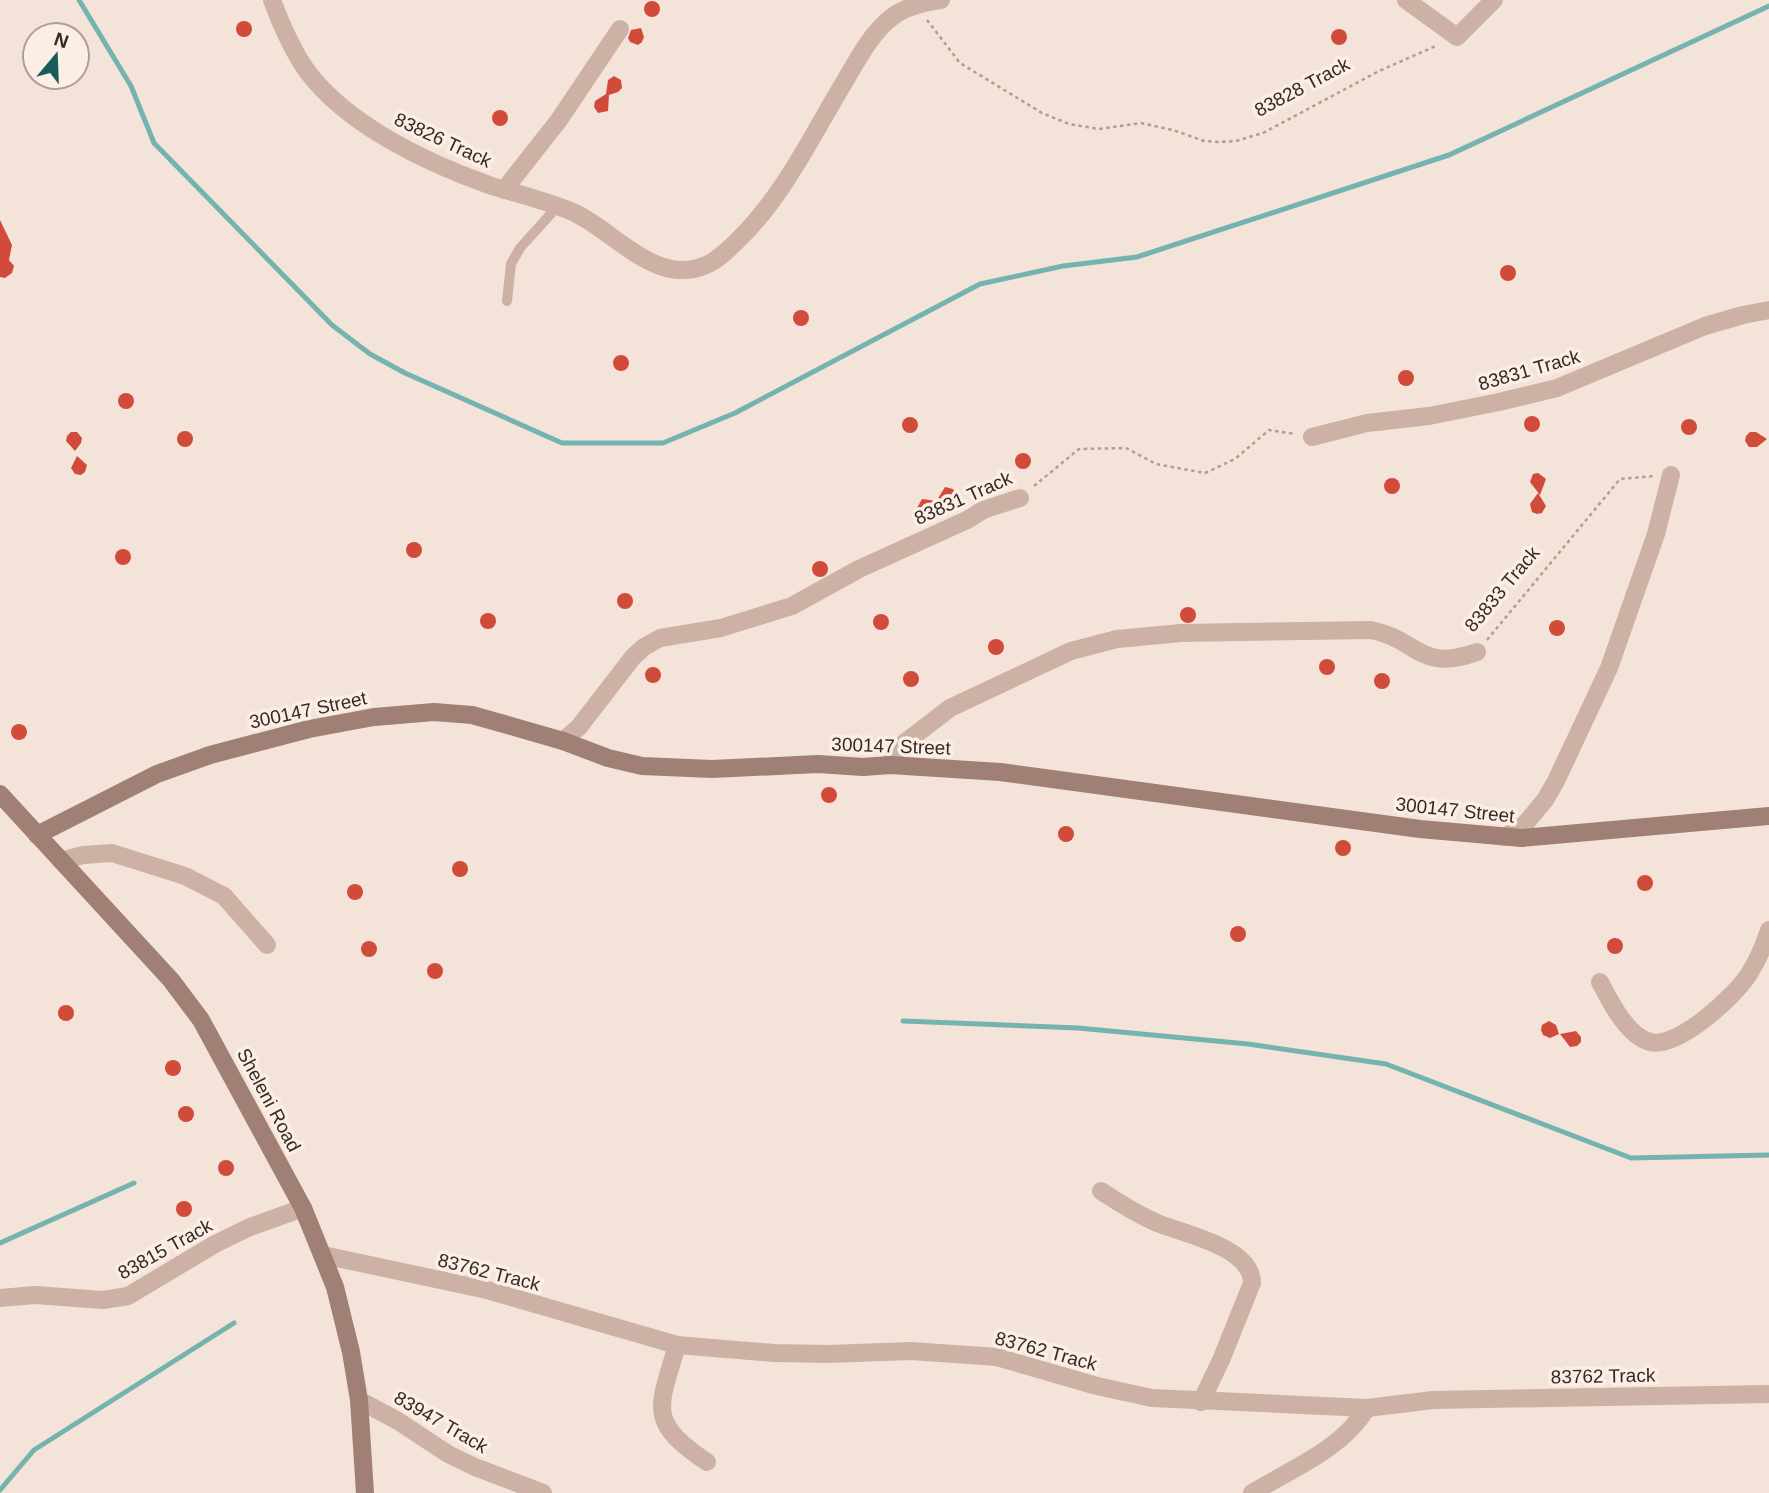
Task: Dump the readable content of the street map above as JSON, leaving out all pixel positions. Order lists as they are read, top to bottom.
{
  "streets": {
    "street": [
      "83826 Track",
      "83831 Track",
      "83833 Track",
      "300147 Street",
      "Sheleni Road",
      "83815 Track",
      "83762 Track",
      "83947 Track"
    ],
    "path": ["83828 Track"]
  },
  "crossings": [
    ["83828 Track", "83826 Track"],
    ["83831 Track", "300147 Street"],
    ["83833 Track", "300147 Street"],
    ["300147 Street", "Sheleni Road"],
    ["Sheleni Road", "83815 Track"],
    ["Sheleni Road", "83762 Track"],
    ["Sheleni Road", "83947 Track"]
  ],
  "north": "top"
}
